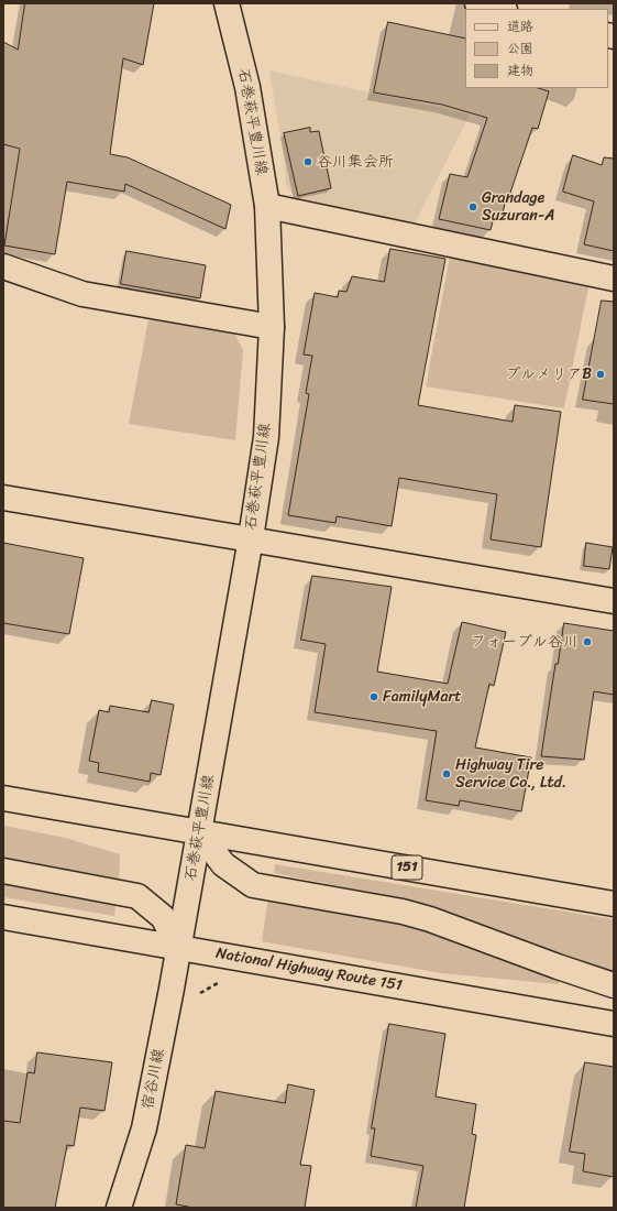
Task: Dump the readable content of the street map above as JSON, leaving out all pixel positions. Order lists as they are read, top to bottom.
{
  "streets": {
    "main road": [
      "石巻萩平豊川線",
      "151",
      "National Highway Route 151",
      "宿谷川線"
    ]
  },
  "crossings": [
    ["石巻萩平豊川線", "151"],
    ["石巻萩平豊川線", "National Highway Route 151"],
    ["石巻萩平豊川線", "宿谷川線"],
    ["National Highway Route 151", "宿谷川線"]
  ],
  "places": [
    "谷川集会所",
    "Grandage Suzuran-A",
    "プルメリアB",
    "フォーブル谷川",
    "FamilyMart",
    "Highway Tire Service Co., Ltd."
  ],
  "legend": ["道路", "公園", "建物"]
}
